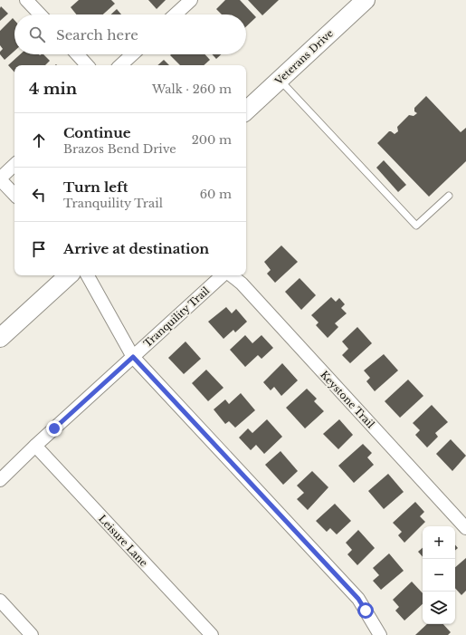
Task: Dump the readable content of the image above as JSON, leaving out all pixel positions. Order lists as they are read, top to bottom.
{
  "streets": {
    "street": [
      "Veterans Drive",
      "Tranquility Trail",
      "Keystone Trail",
      "Leisure Lane"
    ]
  },
  "crossings": [
    ["Tranquility Trail", "Leisure Lane"]
  ],
  "page": {
    "search": "Search here",
    "heading": ["4 min", "Walk · 260 m"],
    "list": [
      ["Continue", "Brazos Bend Drive", "200 m"],
      ["Turn left", "Tranquility Trail", "60 m"],
      "Arrive at destination"
    ],
    "map_buttons": ["+", "−"]
  }
}
